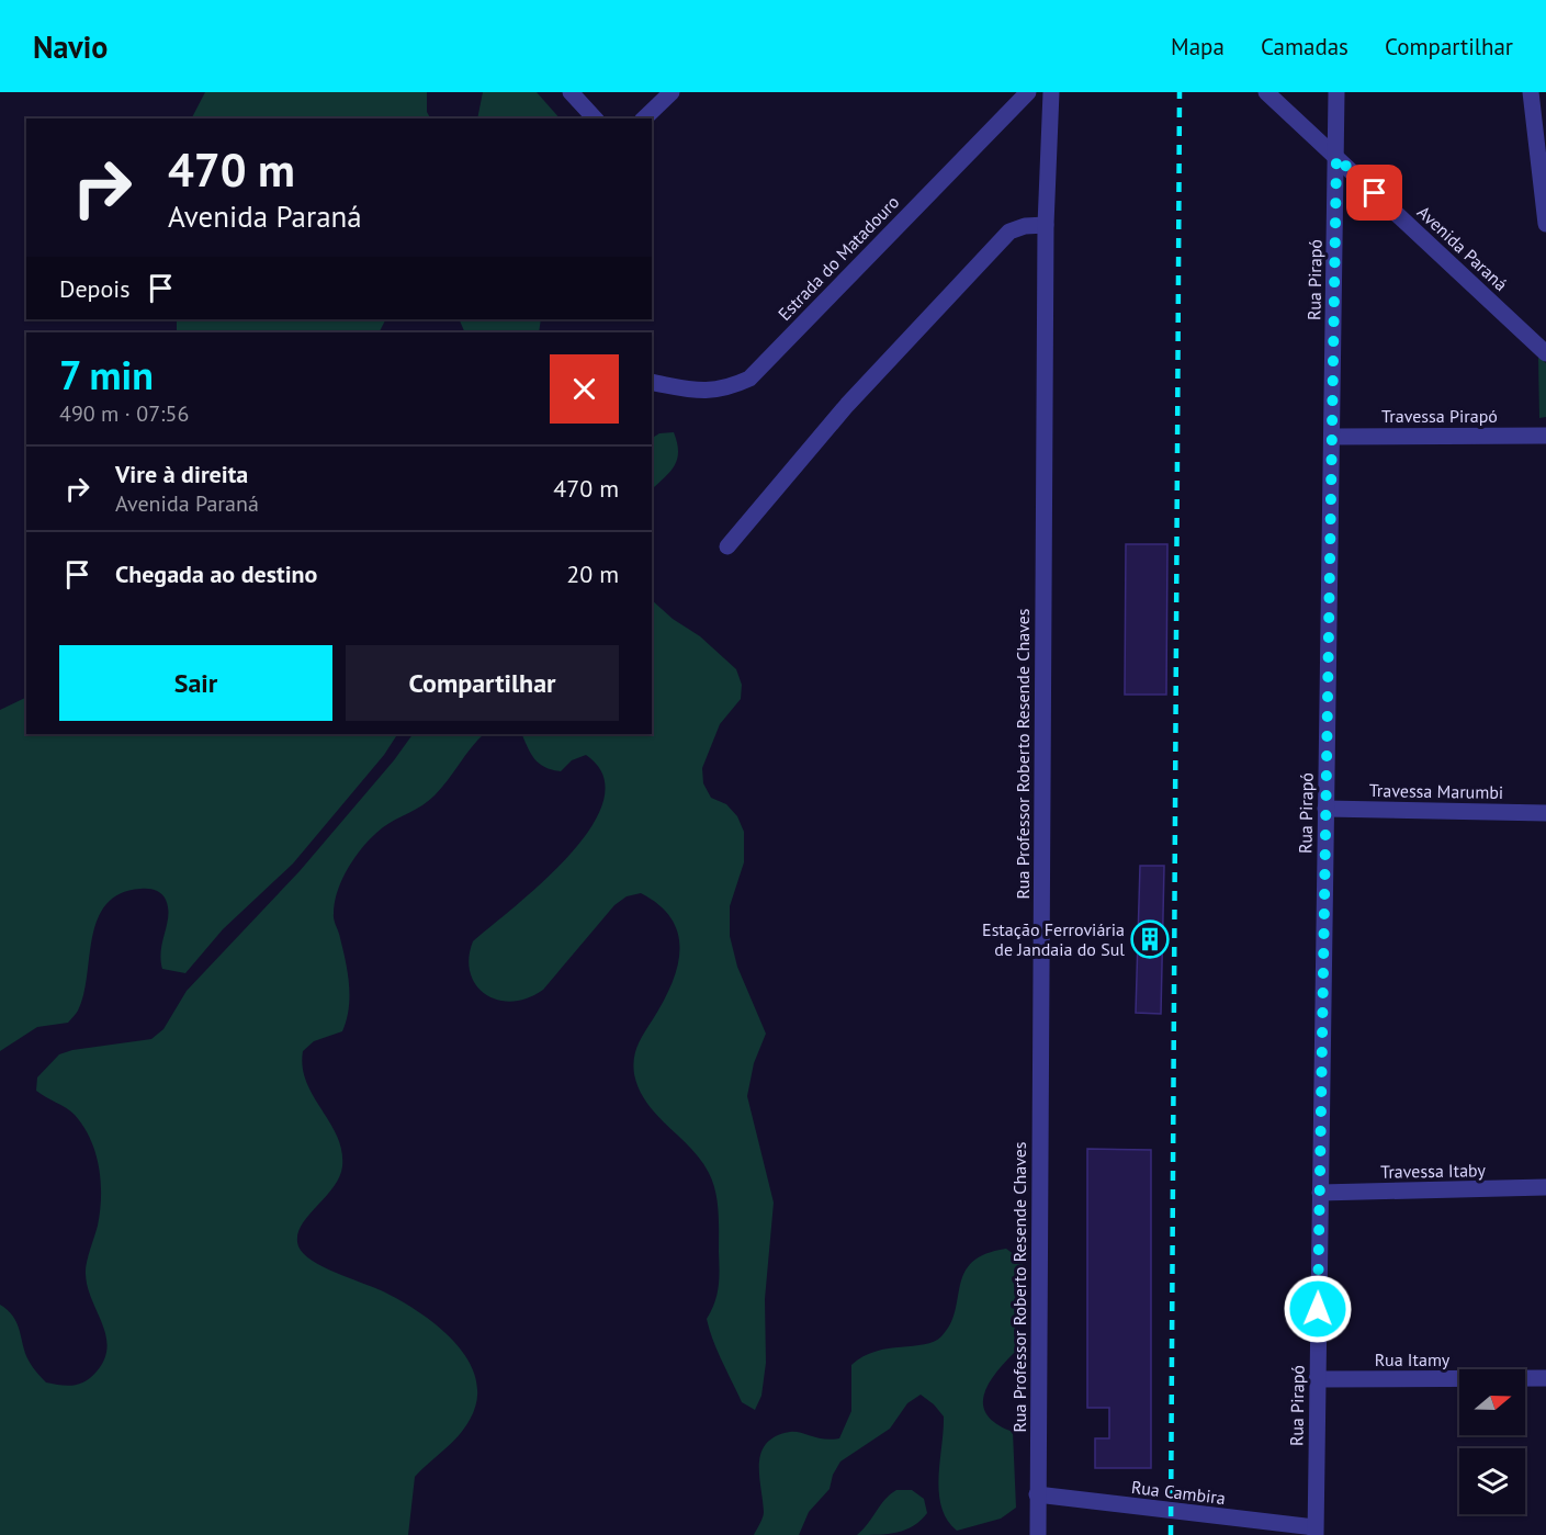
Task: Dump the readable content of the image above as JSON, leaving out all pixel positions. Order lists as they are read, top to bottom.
{
  "streets": {
    "street": [
      "Avenida Paraná",
      "Estrada do Matadouro",
      "Rua Pirapó",
      "Travessa Pirapó",
      "Rua Professor Roberto Resende Chaves",
      "Travessa Marumbi",
      "Travessa Itaby",
      "Rua Itamy",
      "Rua Cambira"
    ]
  },
  "crossings": [
    ["Avenida Paraná", "Rua Pirapó"],
    ["Rua Pirapó", "Travessa Pirapó"],
    ["Rua Pirapó", "Travessa Marumbi"],
    ["Rua Pirapó", "Travessa Itaby"],
    ["Rua Pirapó", "Rua Itamy"],
    ["Rua Pirapó", "Rua Cambira"],
    ["Rua Professor Roberto Resende Chaves", "Rua Cambira"]
  ],
  "places": {
    "building": ["Estação Ferroviária de Jandaia do Sul"]
  },
  "north": "right",
  "page": {
    "header": "Navio",
    "nav": ["Mapa", "Camadas", "Compartilhar"],
    "turn": ["470 m", "Avenida Paraná"],
    "then": "Depois",
    "heading": ["7 min", "490 m · 07:56"],
    "list": [
      {
        "name": "Vire à direita",
        "note": "Avenida Paraná",
        "value": "470 m"
      },
      {
        "name": "Chegada ao destino",
        "value": "20 m"
      }
    ],
    "buttons": ["Sair", "Compartilhar"]
  }
}
